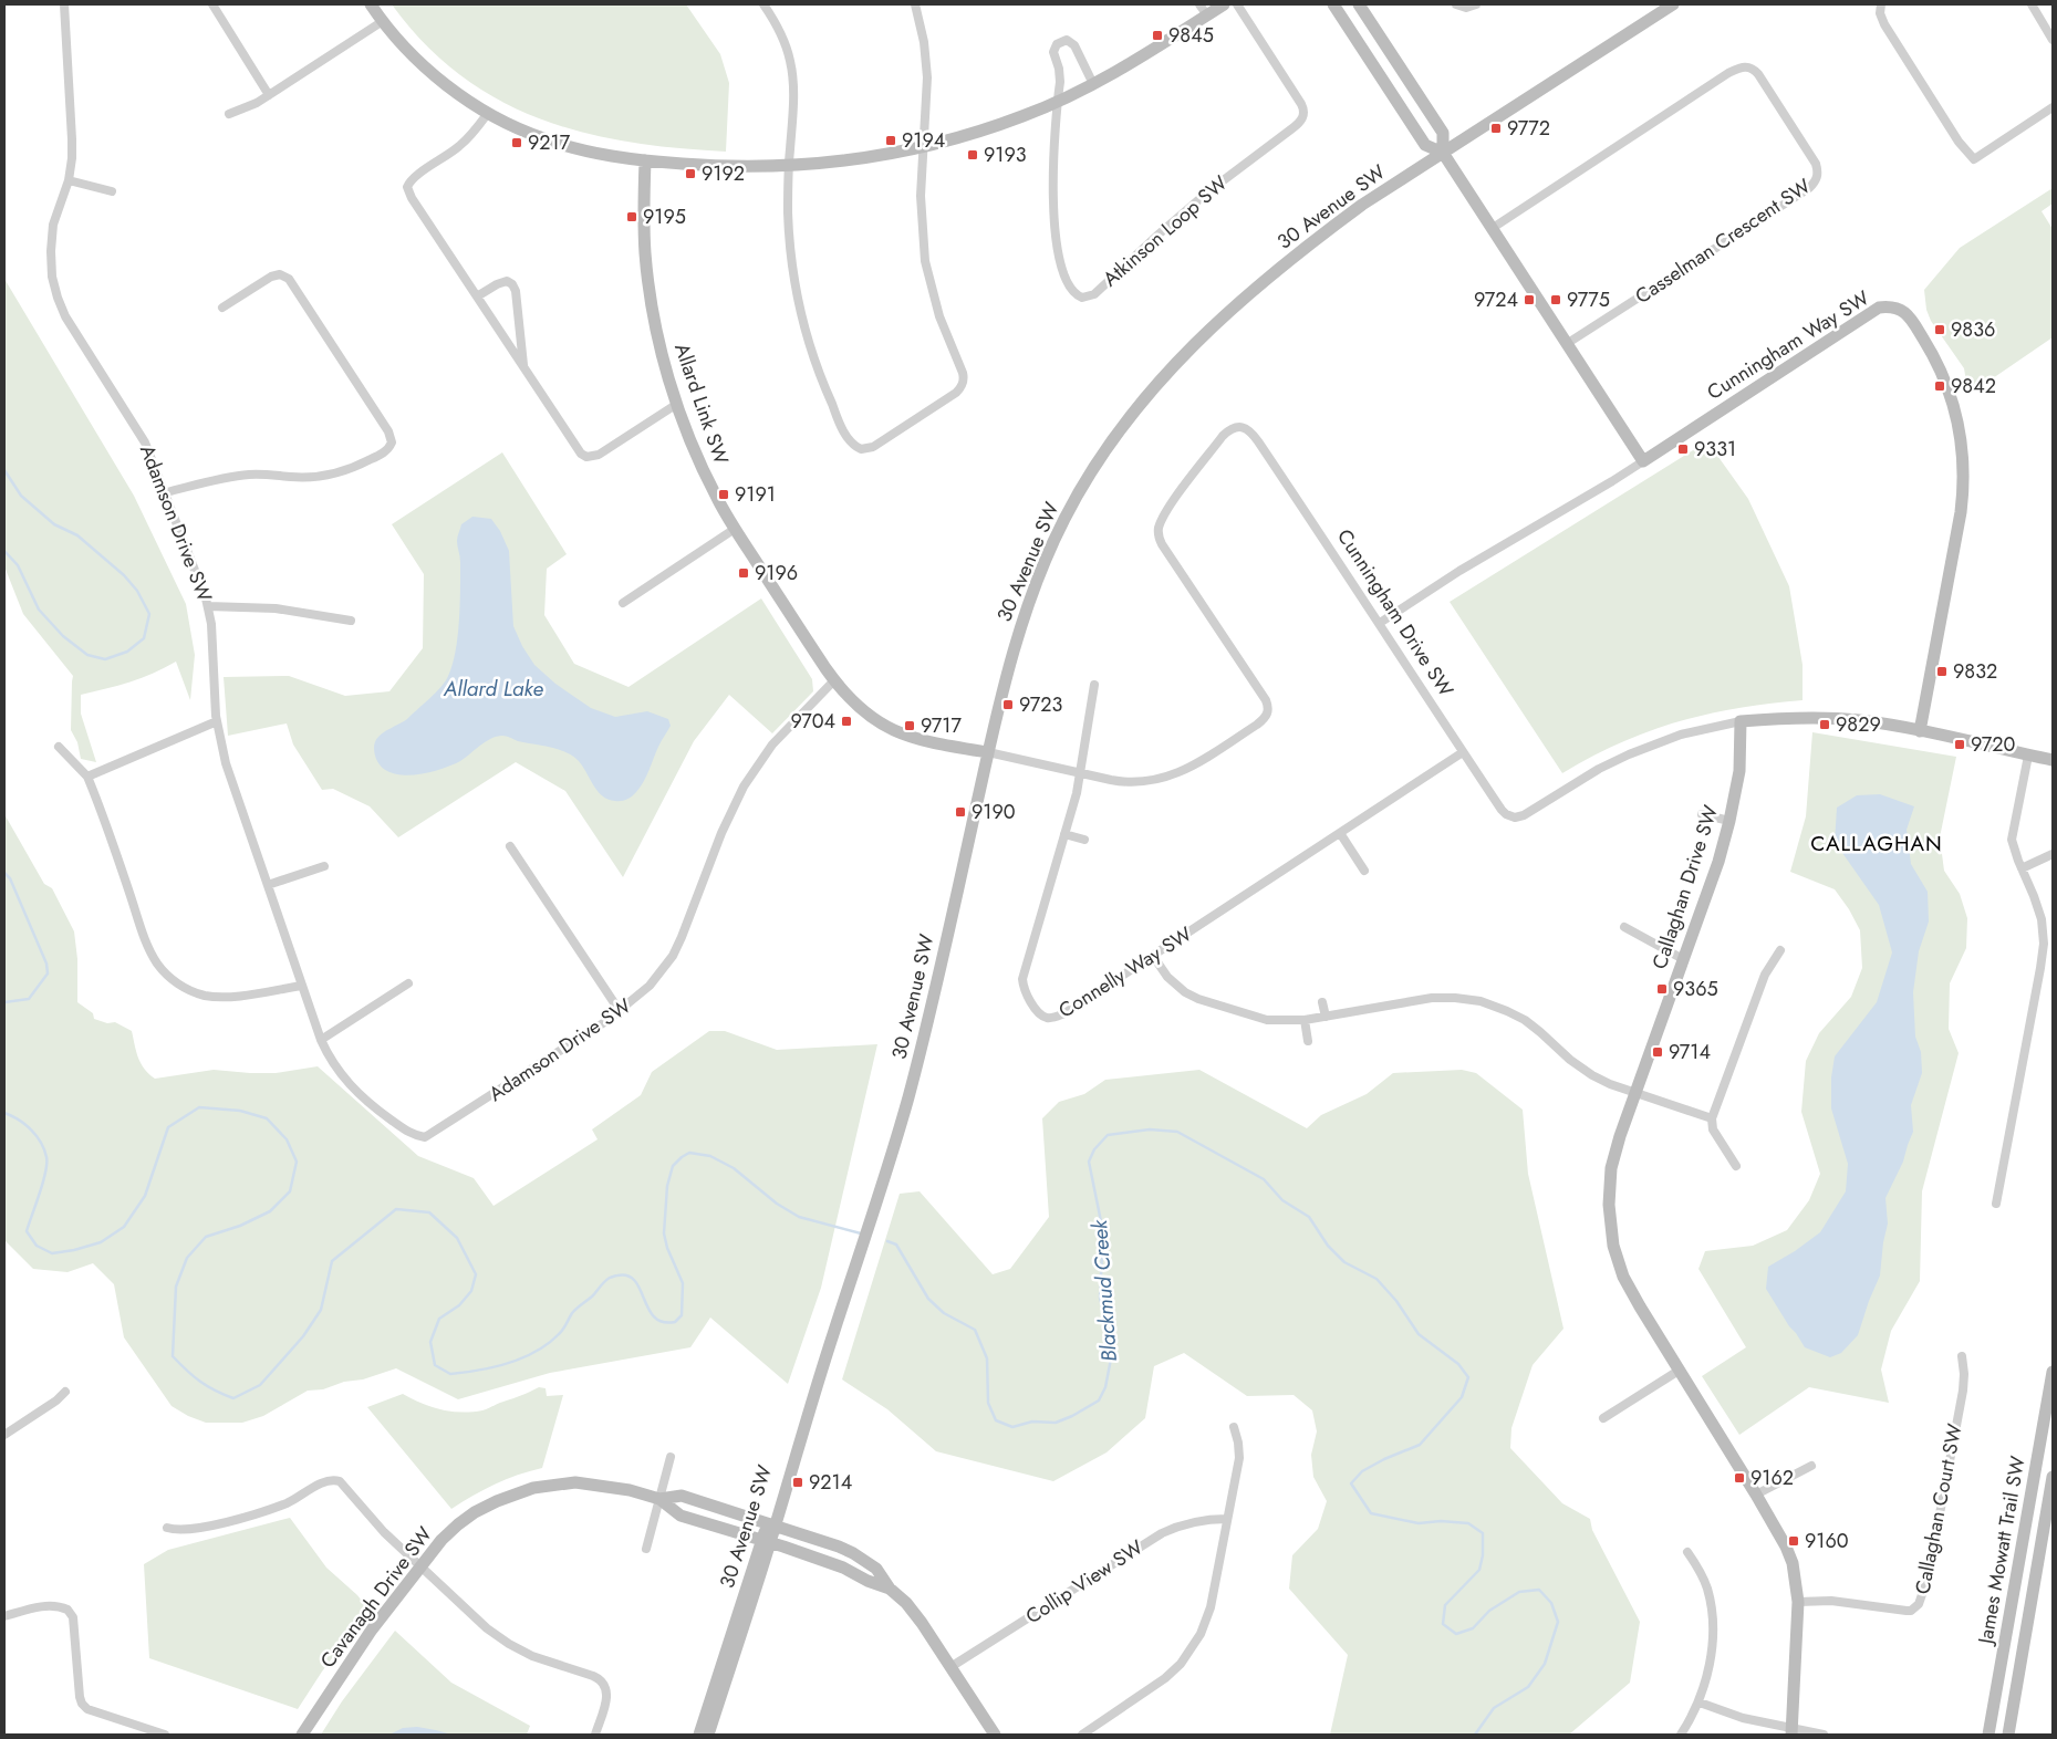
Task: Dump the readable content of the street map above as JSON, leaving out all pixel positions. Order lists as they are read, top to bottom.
{
  "streets": {
    "street": [
      "30 Avenue SW",
      "Atkinson Loop SW",
      "Casselman Crescent SW",
      "Cunningham Way SW",
      "Allard Link SW",
      "Adamson Drive SW",
      "Cunningham Drive SW",
      "Callaghan Drive SW",
      "Connelly Way SW",
      "Callaghan Court SW",
      "James Mowatt Trail SW",
      "Collip View SW",
      "Cavanagh Drive SW"
    ]
  },
  "crossings": [
    ["30 Avenue SW", "Allard Link SW"],
    ["30 Avenue SW", "Cunningham Drive SW"],
    ["30 Avenue SW", "Cavanagh Drive SW"],
    ["Cunningham Way SW", "Cunningham Drive SW"],
    ["Allard Link SW", "Adamson Drive SW"],
    ["Allard Link SW", "Cunningham Drive SW"],
    ["Cunningham Drive SW", "Callaghan Drive SW"],
    ["Cunningham Drive SW", "Connelly Way SW"],
    ["Callaghan Drive SW", "Callaghan Court SW"]
  ],
  "districts": ["CALLAGHAN"],
  "water": ["Allard Lake", "Blackmud Creek"],
  "places": {
    "transit": [
      "9845",
      "9772",
      "9194",
      "9217",
      "9193",
      "9192",
      "9195",
      "9724",
      "9775",
      "9836",
      "9842",
      "9331",
      "9191",
      "9196",
      "9832",
      "9723",
      "9704",
      "9829",
      "9717",
      "9720",
      "9190",
      "9365",
      "9714",
      "9162",
      "9214",
      "9160"
    ]
  }
}
